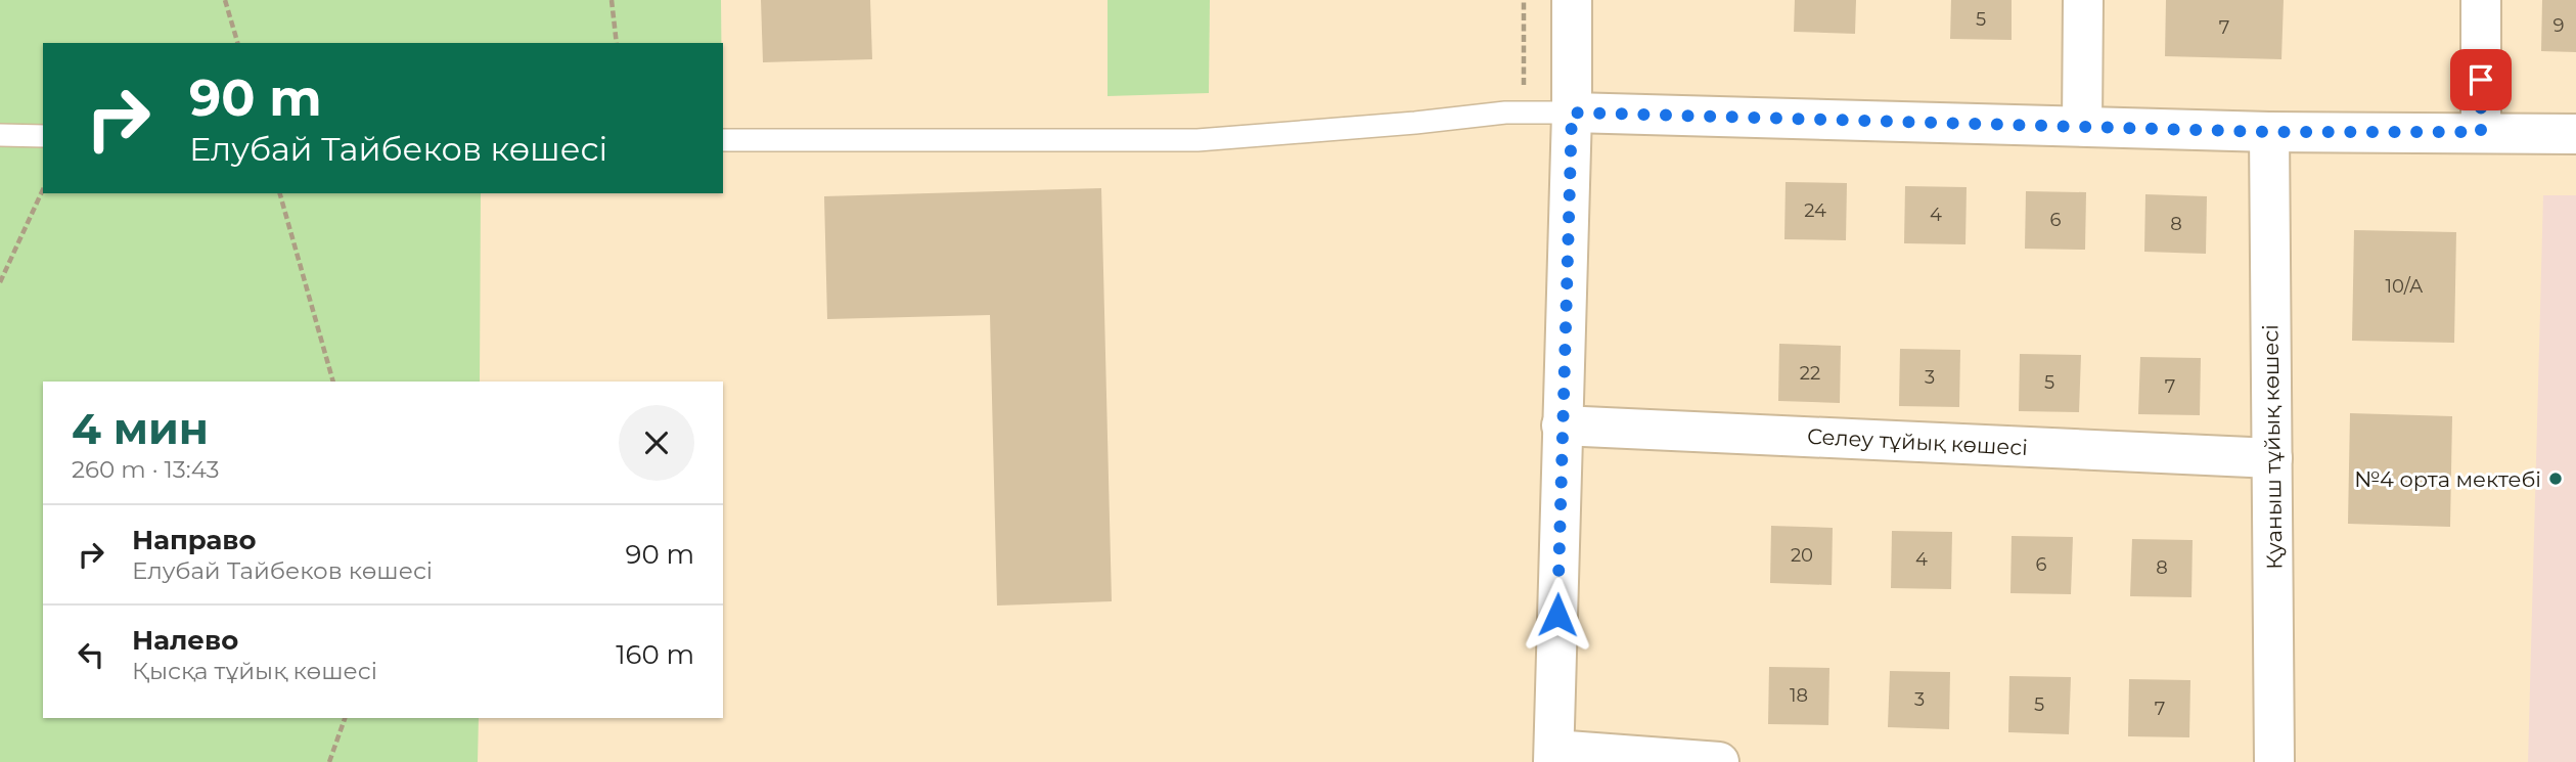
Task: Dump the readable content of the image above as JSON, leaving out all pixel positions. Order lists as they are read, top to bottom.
{
  "streets": {
    "street": ["Селеу тұйық көшесі", "Қуаныш тұйық көшесі"]
  },
  "crossings": [
    ["Селеу тұйық көшесі", "Қуаныш тұйық көшесі"]
  ],
  "places": ["№4 орта мектебі"],
  "house_numbers": [
    "5",
    "9",
    "7",
    "24",
    "4",
    "6",
    "8",
    "10/А",
    "22",
    "3",
    "5",
    "7",
    "20",
    "4",
    "6",
    "8",
    "18",
    "3",
    "5",
    "7"
  ],
  "page": {
    "turn": ["90 m", "Елубай Тайбеков көшесі"],
    "heading": ["4 мин", "260 m · 13:43"],
    "list": [
      {
        "name": "Направо",
        "note": "Елубай Тайбеков көшесі",
        "value": "90 m"
      },
      {
        "name": "Налево",
        "note": "Қысқа тұйық көшесі",
        "value": "160 m"
      }
    ]
  }
}
